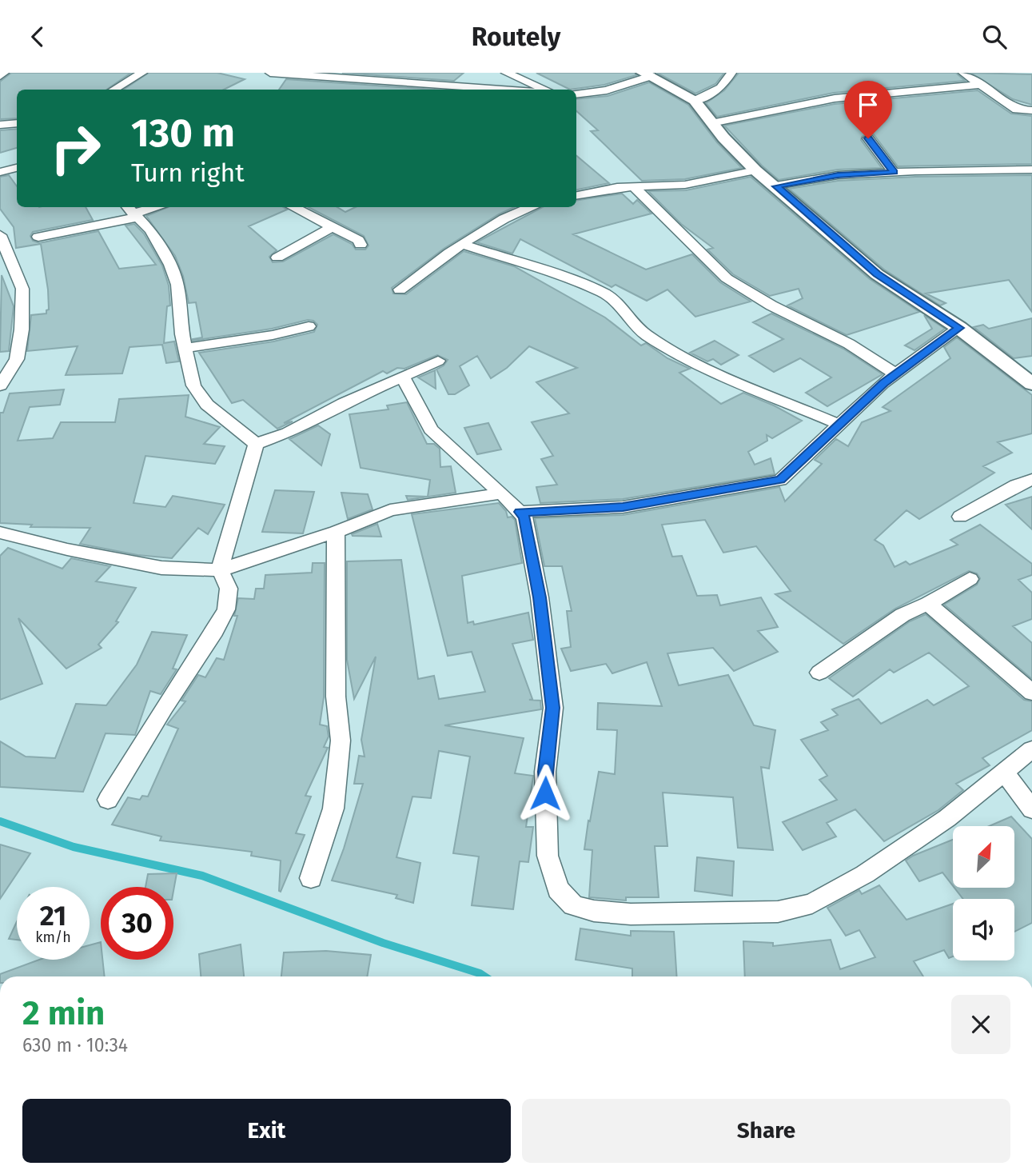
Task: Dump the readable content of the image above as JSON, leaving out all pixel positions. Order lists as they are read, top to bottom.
{
  "north": "top right",
  "page": {
    "header": "Routely",
    "turn": ["130 m", "Turn right"],
    "speed": "21 km/h",
    "limit": "30",
    "heading": ["2 min", "630 m · 10:34"],
    "buttons": ["Exit", "Share"]
  }
}
